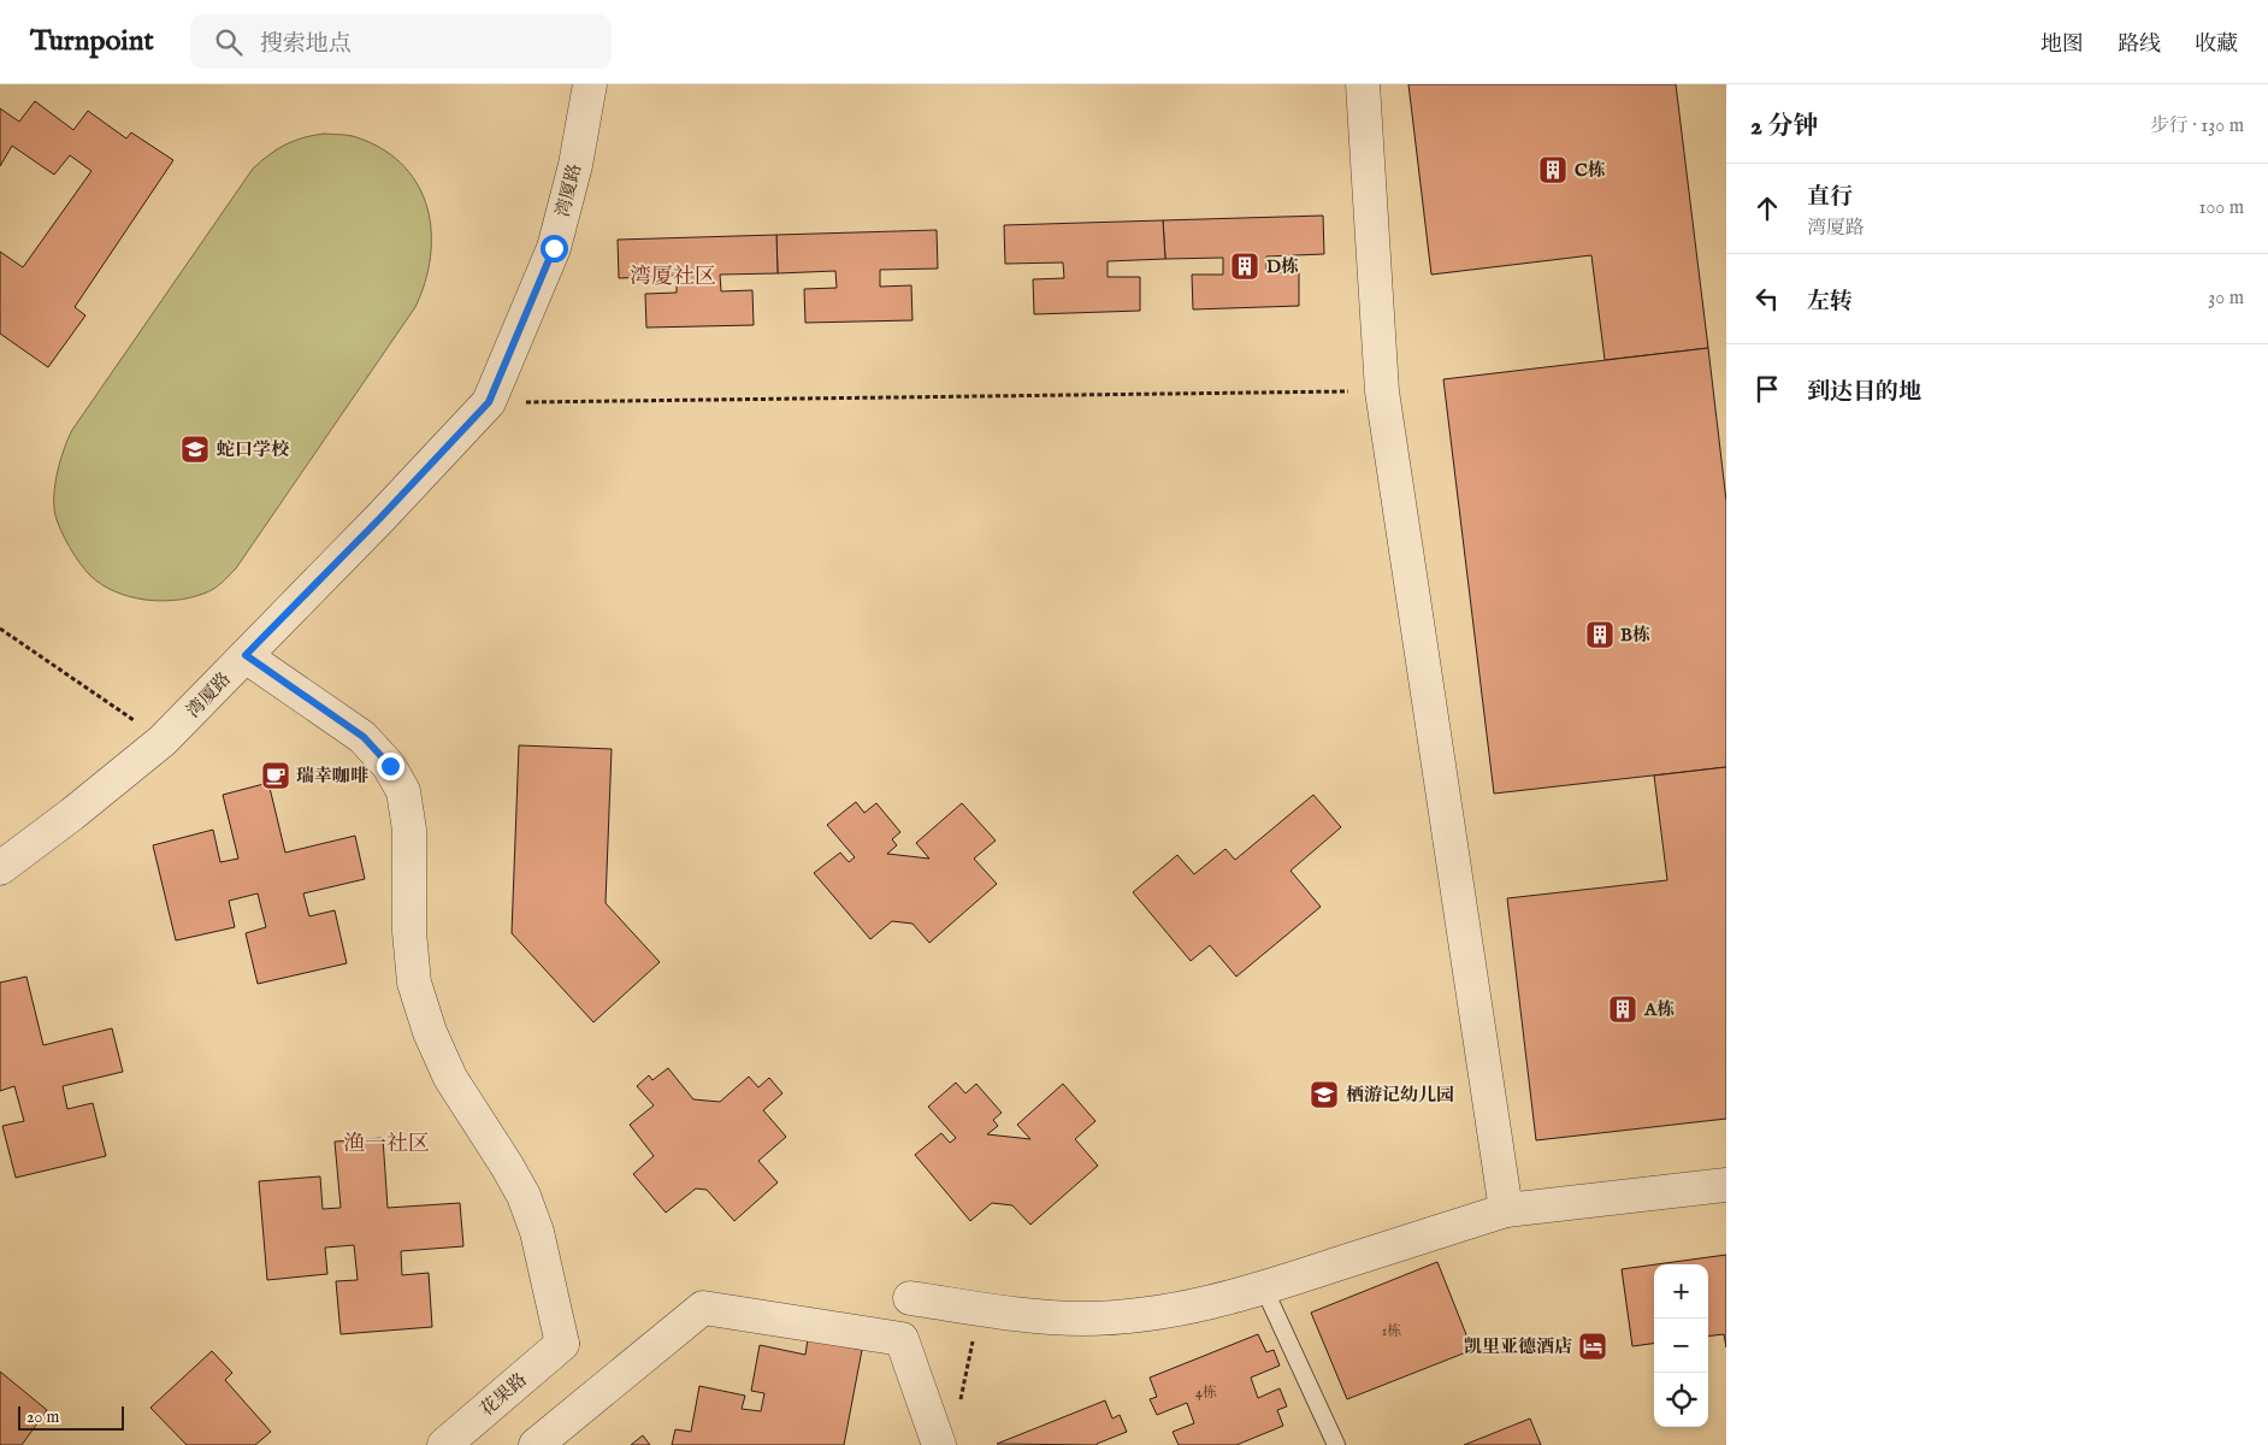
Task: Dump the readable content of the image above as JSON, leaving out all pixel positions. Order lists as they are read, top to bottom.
{
  "streets": {
    "street": ["湾厦路", "花果路"]
  },
  "crossings": [
    ["湾厦路", "花果路"]
  ],
  "districts": ["湾厦社区", "渔一社区"],
  "places": {
    "building": [
      "C栋",
      "D栋",
      "B栋",
      "A栋"
    ],
    "school or university": ["蛇口学校", "栖游记幼儿园"],
    "cafe": ["瑞幸咖啡"],
    "hotel": ["凯里亚德酒店"]
  },
  "house_numbers": ["1栋", "4栋"],
  "scale_bar": "20 m",
  "page": {
    "header": "Turnpoint",
    "search": "搜索地点",
    "nav": ["地图", "路线", "收藏"],
    "heading": ["2 分钟", "步行 · 130 m"],
    "list": [
      ["直行", "湾厦路", "100 m"],
      ["左转", "30 m"],
      "到达目的地"
    ],
    "map_buttons": ["+", "−"],
    "scale": "20 m"
  }
}
